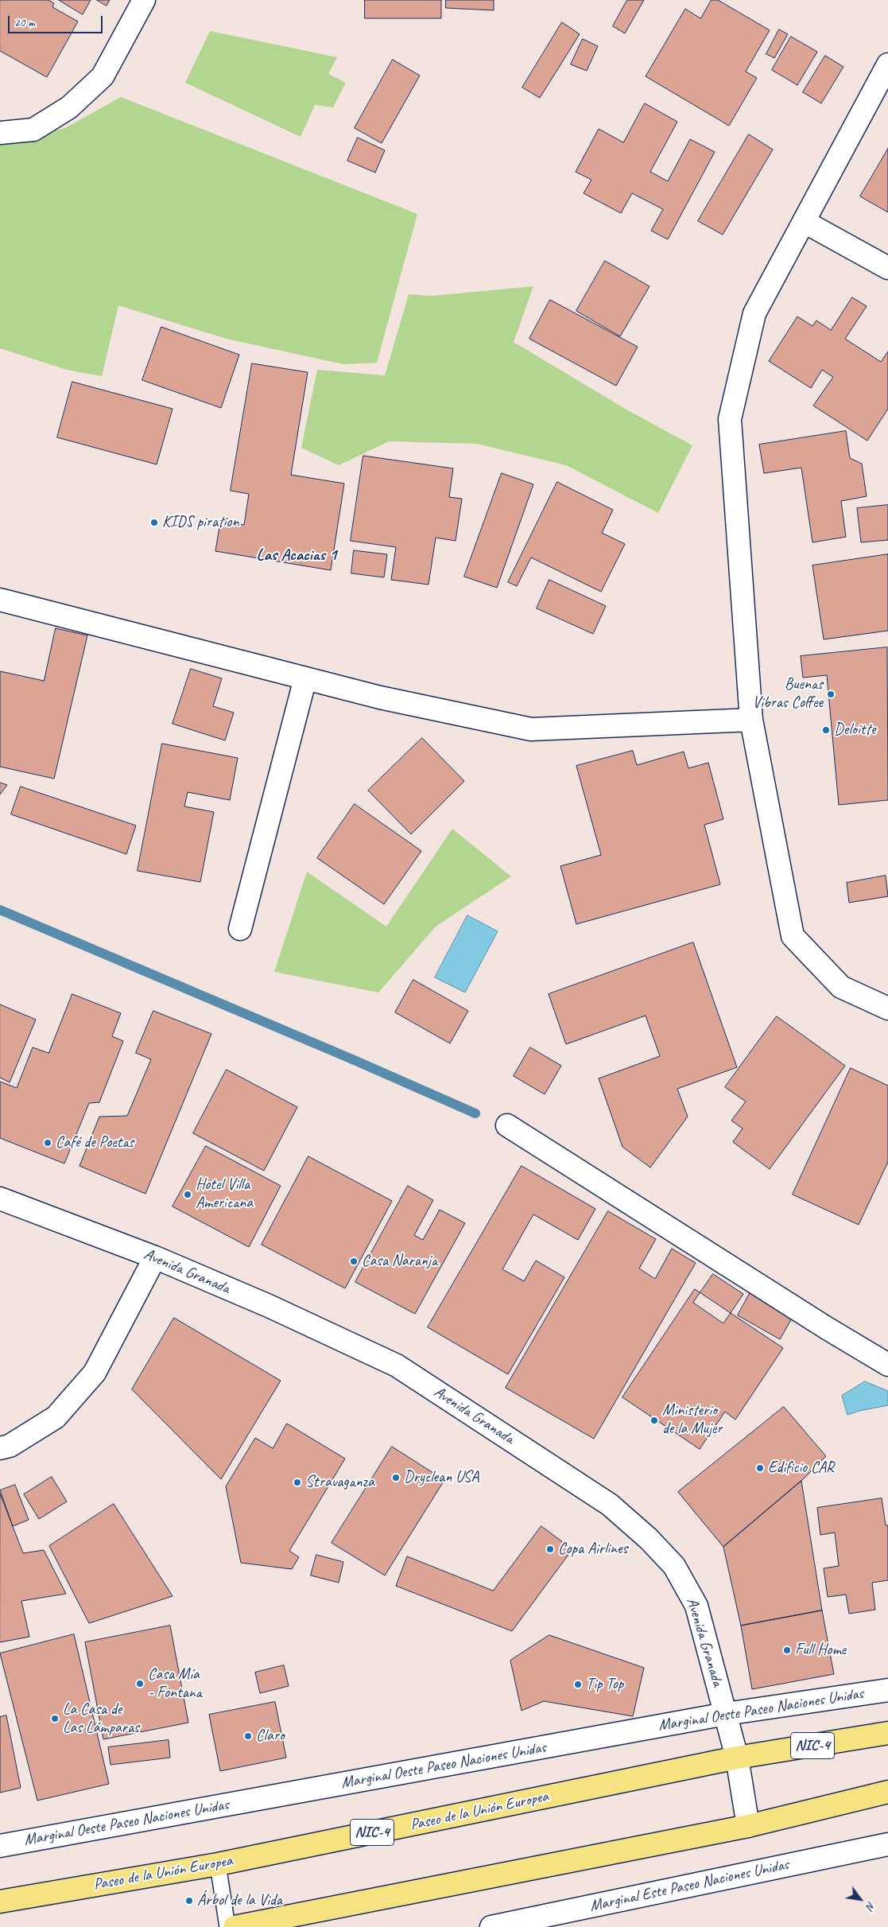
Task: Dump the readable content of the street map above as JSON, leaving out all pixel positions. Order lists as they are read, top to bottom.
{
  "streets": {
    "highway": ["NIC-4", "Paseo de la Unión Europea"],
    "street": ["Avenida Granada", "Marginal Oeste Paseo Naciones Unidas", "Marginal Este Paseo Naciones Unidas"]
  },
  "crossings": [
    ["Avenida Granada", "Marginal Oeste Paseo Naciones Unidas"],
    ["Avenida Granada", "Paseo de la Unión Europea"]
  ],
  "districts": ["Las Acacias 1"],
  "places": [
    "KIDS piration",
    "Buenas Vibras Coffee",
    "Deloitte",
    "Café de Poetas",
    "Hotel Villa Americana",
    "Casa Naranja",
    "Ministerio de la Mujer",
    "Edificio CAR",
    "Dryclean USA",
    "Stravaganza",
    "Copa Airlines",
    "Full Home",
    "Casa Mía - Fontana",
    "Tip Top",
    "La Casa de Las Lámparas",
    "Claro",
    "Árbol de la Vida"
  ],
  "scale_bar": "20 m",
  "north": "bottom right"
}
